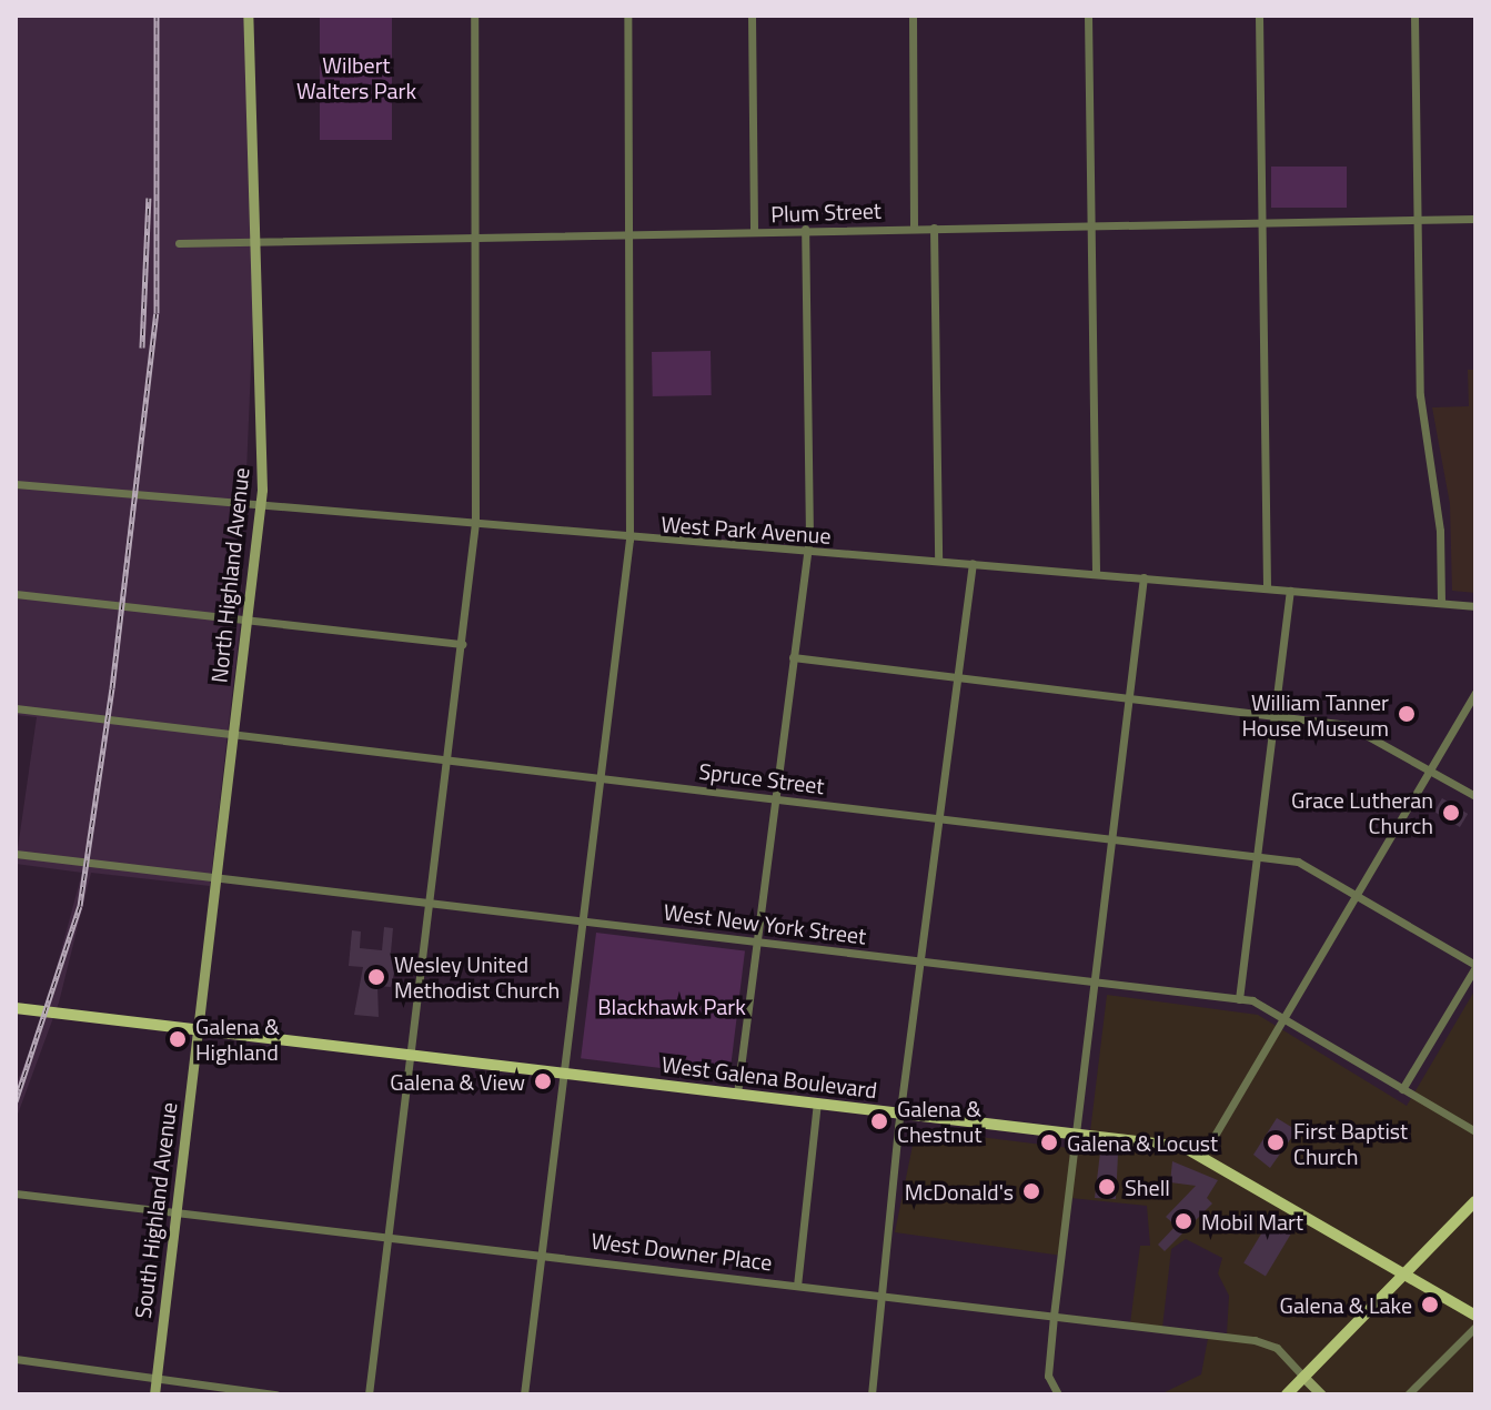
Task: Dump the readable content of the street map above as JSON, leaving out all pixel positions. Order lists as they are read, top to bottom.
{
  "streets": {
    "main road": ["West Galena Boulevard"],
    "street": [
      "Plum Street",
      "West Park Avenue",
      "North Highland Avenue",
      "Spruce Street",
      "West New York Street",
      "South Highland Avenue",
      "West Downer Place"
    ]
  },
  "crossings": [
    ["Plum Street", "North Highland Avenue"],
    ["West Park Avenue", "North Highland Avenue"],
    ["North Highland Avenue", "Spruce Street"],
    ["North Highland Avenue", "West New York Street"],
    ["North Highland Avenue", "West Galena Boulevard"],
    ["North Highland Avenue", "South Highland Avenue"],
    ["West Galena Boulevard", "South Highland Avenue"],
    ["South Highland Avenue", "West Downer Place"]
  ],
  "parks": ["Wilbert Walters Park", "Blackhawk Park"],
  "places": [
    "William Tanner House Museum",
    "Grace Lutheran Church",
    "Wesley United Methodist Church",
    "Galena & Highland",
    "Galena & View",
    "Galena & Chestnut",
    "Galena & Locust",
    "First Baptist Church",
    "Shell",
    "McDonald's",
    "Mobil Mart",
    "Galena & Lake"
  ]
}
